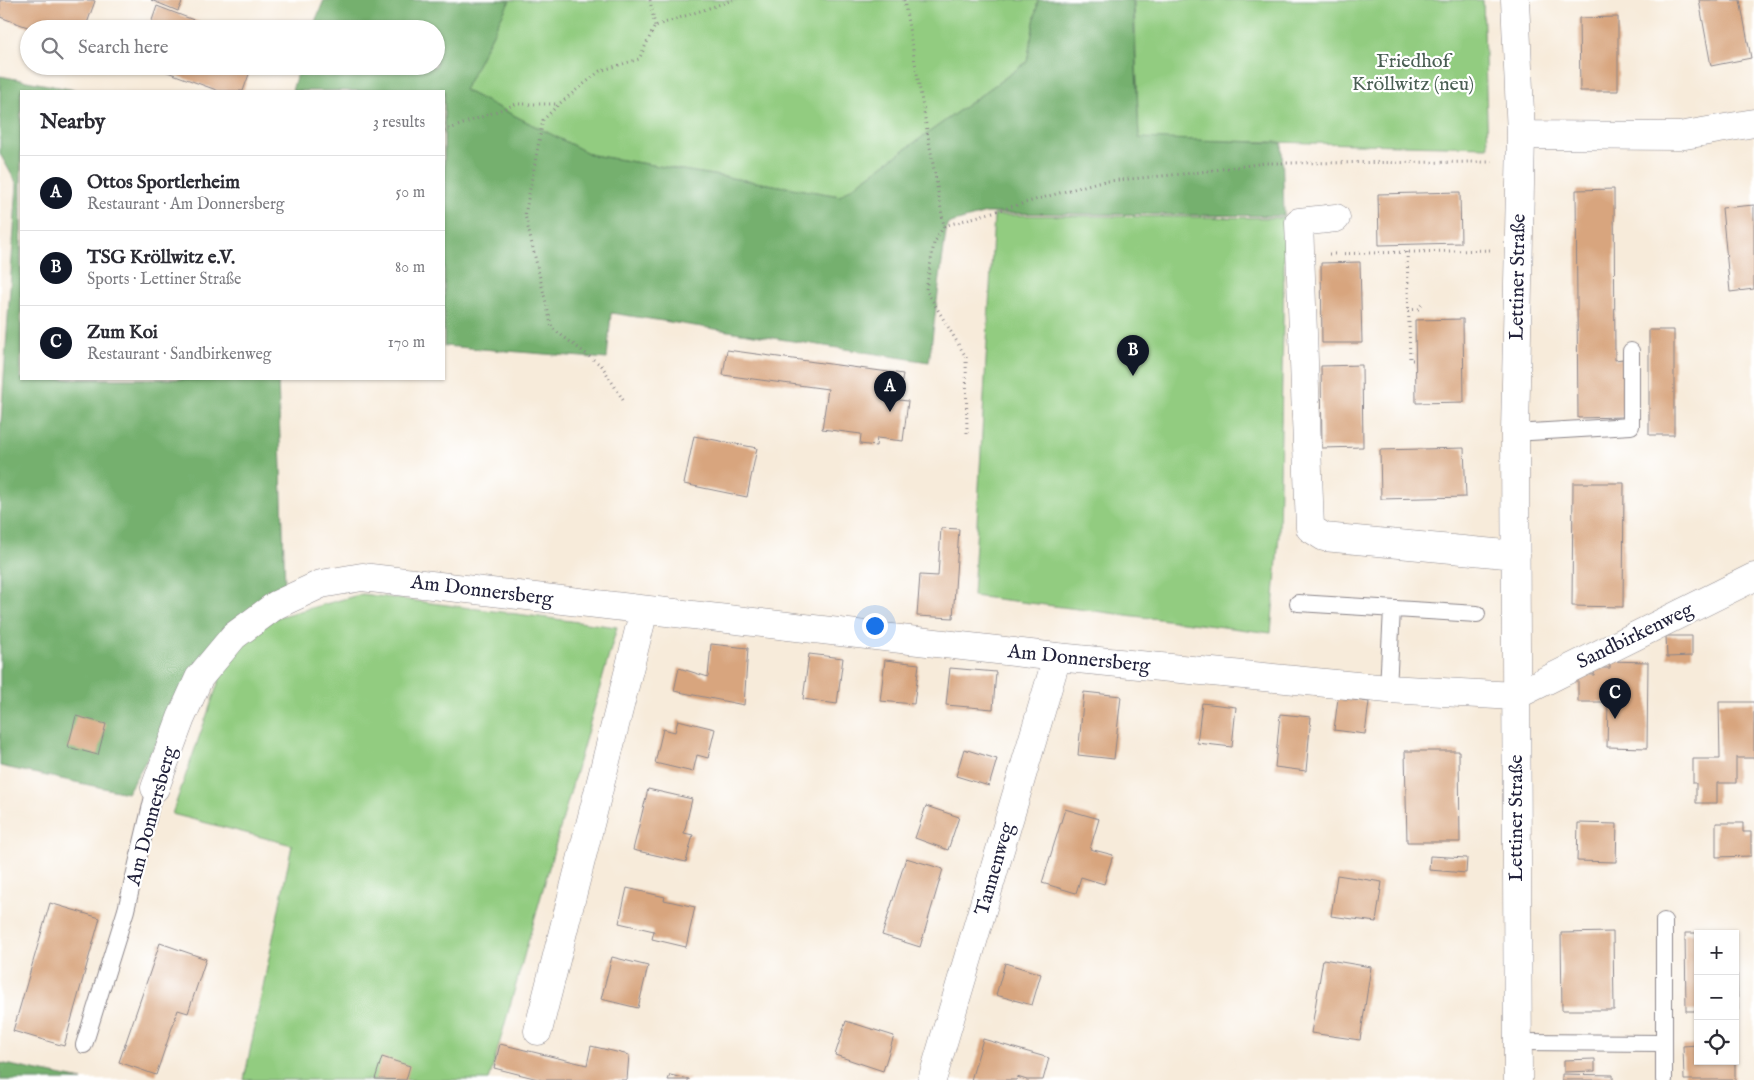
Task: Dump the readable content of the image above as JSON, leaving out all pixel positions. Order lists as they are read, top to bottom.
{
  "streets": {
    "street": [
      "Lettiner Straße",
      "Am Donnersberg",
      "Sandbirkenweg",
      "Tannenweg"
    ]
  },
  "crossings": [
    ["Lettiner Straße", "Am Donnersberg"],
    ["Lettiner Straße", "Sandbirkenweg"],
    ["Am Donnersberg", "Sandbirkenweg"],
    ["Am Donnersberg", "Tannenweg"]
  ],
  "parks": ["Friedhof Kröllwitz (neu)"],
  "page": {
    "search": "Search here",
    "heading": ["Nearby", "3 results"],
    "list": [
      {
        "mark": "A",
        "name": "Ottos Sportlerheim",
        "note": "Restaurant · Am Donnersberg",
        "value": "50 m"
      },
      {
        "mark": "B",
        "name": "TSG Kröllwitz e.V.",
        "note": "Sports · Lettiner Straße",
        "value": "80 m"
      },
      {
        "mark": "C",
        "name": "Zum Koi",
        "note": "Restaurant · Sandbirkenweg",
        "value": "170 m"
      }
    ],
    "pins": ["B", "A", "C"],
    "map_buttons": ["+", "−"]
  }
}
